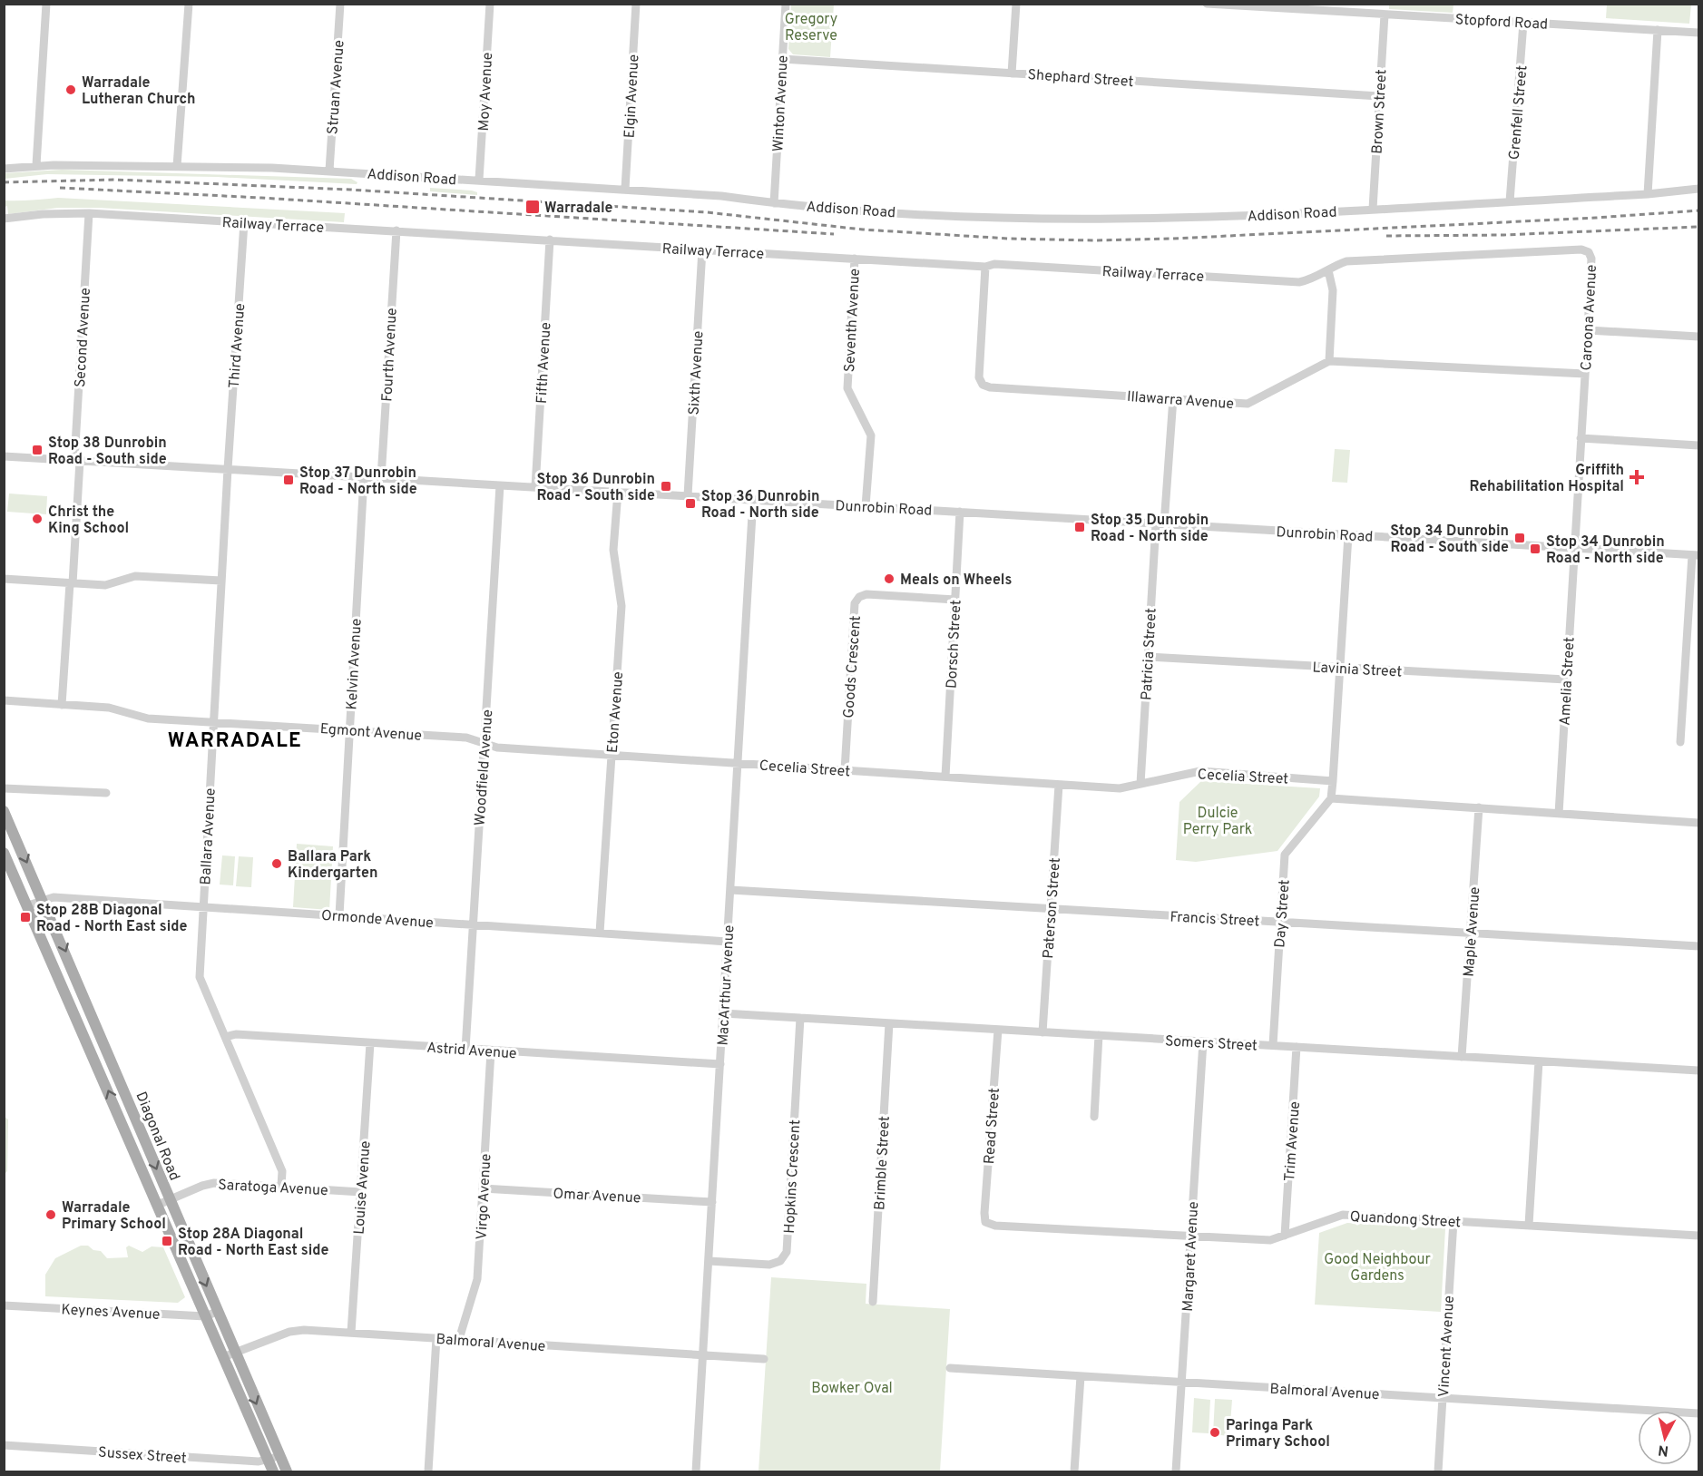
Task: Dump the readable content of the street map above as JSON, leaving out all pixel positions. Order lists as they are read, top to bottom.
{
  "streets": {
    "main road": ["Diagonal Road"],
    "street": [
      "Stopford Road",
      "Shephard Street",
      "Struan Avenue",
      "Moy Avenue",
      "Elgin Avenue",
      "Winton Avenue",
      "Brown Street",
      "Grenfell Street",
      "Addison Road",
      "Railway Terrace",
      "Caroona Avenue",
      "Seventh Avenue",
      "Second Avenue",
      "Third Avenue",
      "Fourth Avenue",
      "Fifth Avenue",
      "Sixth Avenue",
      "Illawarra Avenue",
      "Dunrobin Road",
      "Dorsch Street",
      "Patricia Street",
      "Kelvin Avenue",
      "Goods Crescent",
      "Lavinia Street",
      "Amelia Street",
      "Eton Avenue",
      "Egmont Avenue",
      "Woodfield Avenue",
      "Cecelia Street",
      "Ballara Avenue",
      "Paterson Street",
      "Day Street",
      "Ormonde Avenue",
      "Francis Street",
      "Maple Avenue",
      "MacArthur Avenue",
      "Somers Street",
      "Astrid Avenue",
      "Read Street",
      "Trim Avenue",
      "Brimble Street",
      "Hopkins Crescent",
      "Saratoga Avenue",
      "Louise Avenue",
      "Omar Avenue",
      "Virgo Avenue",
      "Quandong Street",
      "Margaret Avenue",
      "Keynes Avenue",
      "Balmoral Avenue",
      "Vincent Avenue",
      "Sussex Street"
    ]
  },
  "crossings": [
    ["Stopford Road", "Brown Street"],
    ["Stopford Road", "Grenfell Street"],
    ["Shephard Street", "Winton Avenue"],
    ["Shephard Street", "Brown Street"],
    ["Struan Avenue", "Addison Road"],
    ["Moy Avenue", "Addison Road"],
    ["Elgin Avenue", "Addison Road"],
    ["Winton Avenue", "Addison Road"],
    ["Brown Street", "Addison Road"],
    ["Grenfell Street", "Addison Road"],
    ["Railway Terrace", "Caroona Avenue"],
    ["Railway Terrace", "Seventh Avenue"],
    ["Railway Terrace", "Second Avenue"],
    ["Railway Terrace", "Third Avenue"],
    ["Railway Terrace", "Fourth Avenue"],
    ["Railway Terrace", "Fifth Avenue"],
    ["Railway Terrace", "Sixth Avenue"],
    ["Railway Terrace", "Illawarra Avenue"],
    ["Caroona Avenue", "Dunrobin Road"],
    ["Caroona Avenue", "Amelia Street"],
    ["Seventh Avenue", "Dunrobin Road"],
    ["Second Avenue", "Dunrobin Road"],
    ["Second Avenue", "Egmont Avenue"],
    ["Third Avenue", "Dunrobin Road"],
    ["Third Avenue", "Ballara Avenue"],
    ["Fourth Avenue", "Dunrobin Road"],
    ["Fifth Avenue", "Dunrobin Road"],
    ["Sixth Avenue", "Dunrobin Road"],
    ["Illawarra Avenue", "Patricia Street"],
    ["Dunrobin Road", "Dorsch Street"],
    ["Dunrobin Road", "Patricia Street"],
    ["Dunrobin Road", "Kelvin Avenue"],
    ["Dunrobin Road", "Amelia Street"],
    ["Dunrobin Road", "Eton Avenue"],
    ["Dunrobin Road", "Woodfield Avenue"],
    ["Dunrobin Road", "Ballara Avenue"],
    ["Dunrobin Road", "MacArthur Avenue"],
    ["Dorsch Street", "Goods Crescent"],
    ["Dorsch Street", "Cecelia Street"],
    ["Patricia Street", "Lavinia Street"],
    ["Patricia Street", "Cecelia Street"],
    ["Kelvin Avenue", "Egmont Avenue"],
    ["Kelvin Avenue", "Ormonde Avenue"],
    ["Goods Crescent", "Cecelia Street"],
    ["Lavinia Street", "Amelia Street"],
    ["Eton Avenue", "Egmont Avenue"],
    ["Eton Avenue", "Ormonde Avenue"],
    ["Egmont Avenue", "Woodfield Avenue"],
    ["Egmont Avenue", "Cecelia Street"],
    ["Egmont Avenue", "Ballara Avenue"],
    ["Egmont Avenue", "MacArthur Avenue"],
    ["Woodfield Avenue", "Ormonde Avenue"],
    ["Woodfield Avenue", "Astrid Avenue"],
    ["Cecelia Street", "Paterson Street"],
    ["Cecelia Street", "MacArthur Avenue"],
    ["Ballara Avenue", "Ormonde Avenue"],
    ["Ballara Avenue", "Astrid Avenue"],
    ["Ballara Avenue", "Saratoga Avenue"],
    ["Paterson Street", "Francis Street"],
    ["Paterson Street", "Somers Street"],
    ["Day Street", "Francis Street"],
    ["Day Street", "Somers Street"],
    ["Ormonde Avenue", "MacArthur Avenue"],
    ["Ormonde Avenue", "Diagonal Road"],
    ["Francis Street", "Maple Avenue"],
    ["Francis Street", "MacArthur Avenue"],
    ["Maple Avenue", "Somers Street"],
    ["MacArthur Avenue", "Somers Street"],
    ["MacArthur Avenue", "Astrid Avenue"],
    ["MacArthur Avenue", "Hopkins Crescent"],
    ["MacArthur Avenue", "Omar Avenue"],
    ["MacArthur Avenue", "Balmoral Avenue"],
    ["Somers Street", "Read Street"],
    ["Somers Street", "Trim Avenue"],
    ["Somers Street", "Brimble Street"],
    ["Somers Street", "Hopkins Crescent"],
    ["Somers Street", "Margaret Avenue"],
    ["Astrid Avenue", "Louise Avenue"],
    ["Astrid Avenue", "Virgo Avenue"],
    ["Read Street", "Quandong Street"],
    ["Diagonal Road", "Saratoga Avenue"],
    ["Diagonal Road", "Keynes Avenue"],
    ["Diagonal Road", "Balmoral Avenue"],
    ["Diagonal Road", "Sussex Street"],
    ["Trim Avenue", "Quandong Street"],
    ["Saratoga Avenue", "Louise Avenue"],
    ["Louise Avenue", "Balmoral Avenue"],
    ["Omar Avenue", "Virgo Avenue"],
    ["Virgo Avenue", "Balmoral Avenue"],
    ["Quandong Street", "Margaret Avenue"],
    ["Quandong Street", "Vincent Avenue"],
    ["Margaret Avenue", "Balmoral Avenue"],
    ["Balmoral Avenue", "Vincent Avenue"]
  ],
  "districts": ["WARRADALE"],
  "parks": [
    "Gregory Reserve",
    "Dulcie Perry Park",
    "Good Neighbour Gardens",
    "Bowker Oval"
  ],
  "places": {
    "other": [
      "Warradale Lutheran Church",
      "Christ the King School",
      "Meals on Wheels",
      "Ballara Park Kindergarten",
      "Warradale Primary School",
      "Paringa Park Primary School"
    ],
    "transit": [
      "Warradale",
      "Stop 38 Dunrobin Road - South side",
      "Stop 37 Dunrobin Road - North side",
      "Stop 36 Dunrobin Road - South side",
      "Stop 36 Dunrobin Road - North side",
      "Stop 35 Dunrobin Road - North side",
      "Stop 34 Dunrobin Road - South side",
      "Stop 34 Dunrobin Road - North side",
      "Stop 28B Diagonal Road - North East side",
      "Stop 28A Diagonal Road - North East side"
    ],
    "health": ["Griffith Rehabilitation Hospital"]
  },
  "north": "bottom"
}
